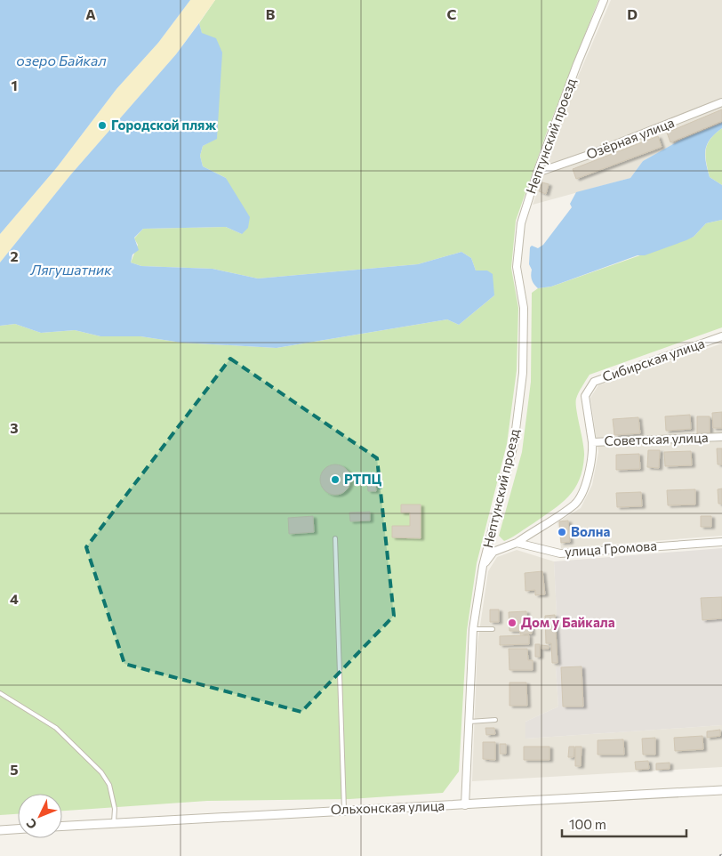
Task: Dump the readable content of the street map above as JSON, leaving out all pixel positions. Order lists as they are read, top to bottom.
{
  "streets": {
    "street": [
      "Нептунский проезд",
      "Озёрная улица",
      "Сибирская улица",
      "Советская улица",
      "улица Громова",
      "Ольхонская улица"
    ]
  },
  "crossings": [
    ["Нептунский проезд", "Озёрная улица"],
    ["Нептунский проезд", "Ольхонская улица"],
    ["Сибирская улица", "Советская улица"],
    ["Советская улица", "улица Громова"]
  ],
  "water": ["озеро Байкал", "Лягушатник"],
  "places": [
    "Городской пляж",
    "РТПЦ",
    "Волна",
    "Дом у Байкала"
  ],
  "scale_bar": "100 m",
  "north": "bottom left",
  "grid": {
    "columns": [
      "A",
      "B",
      "C",
      "D"
    ],
    "rows": [
      "1",
      "2",
      "3",
      "4",
      "5"
    ]
  }
}
